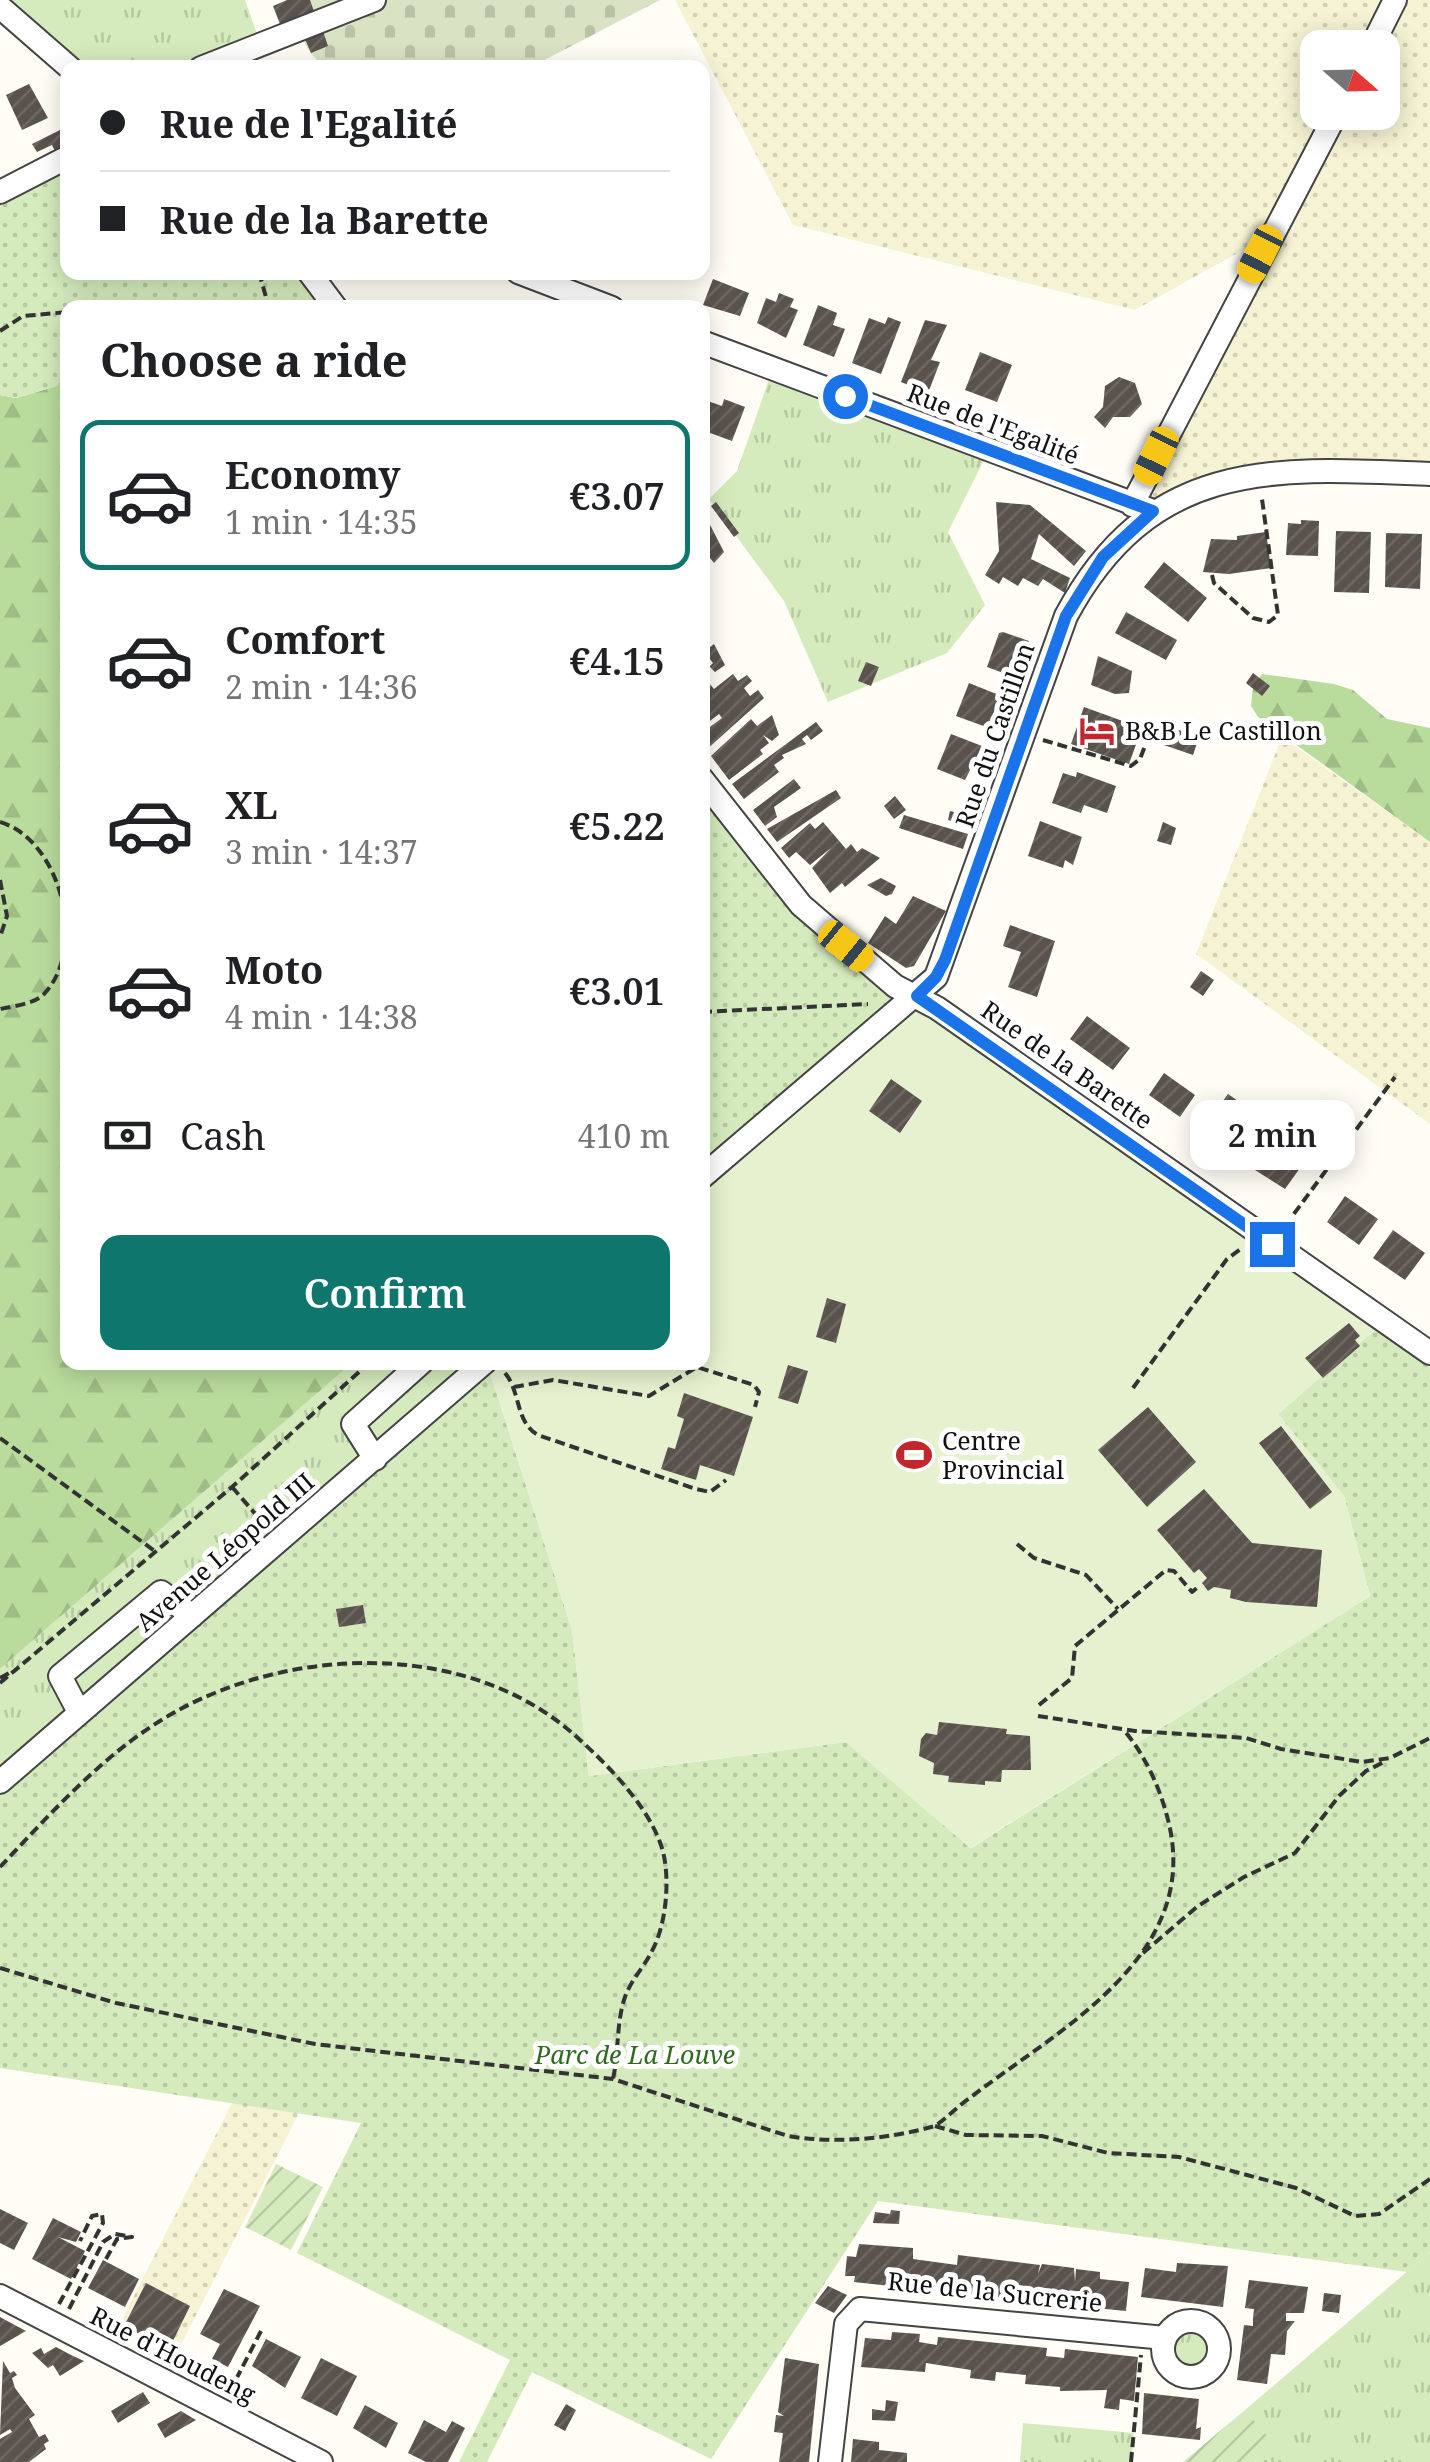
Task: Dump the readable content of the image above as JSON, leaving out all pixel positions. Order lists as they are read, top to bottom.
{
  "streets": {
    "street": [
      "Rue de l'Egalité",
      "Rue du Castillon",
      "Rue de la Barette",
      "Avenue Léopold III",
      "Rue de la Sucrerie",
      "Rue d'Houdeng"
    ]
  },
  "crossings": [
    ["Rue de l'Egalité", "Rue du Castillon"],
    ["Rue du Castillon", "Rue de la Barette"]
  ],
  "parks": ["Parc de La Louve"],
  "places": {
    "hotel": ["B&B Le Castillon"],
    "sports": ["Centre Provincial"]
  },
  "north": "right",
  "page": {
    "banner": ["Rue de l'Egalité", "Rue de la Barette"],
    "heading": "Choose a ride",
    "list": [
      {
        "name": "Economy",
        "note": "1 min · 14:35",
        "value": "€3.07"
      },
      {
        "name": "Comfort",
        "note": "2 min · 14:36",
        "value": "€4.15"
      },
      {
        "name": "XL",
        "note": "3 min · 14:37",
        "value": "€5.22"
      },
      {
        "name": "Moto",
        "note": "4 min · 14:38",
        "value": "€3.01"
      }
    ],
    "pay": ["Cash", "410 m"],
    "bubble": "2 min",
    "buttons": "Confirm"
  }
}
